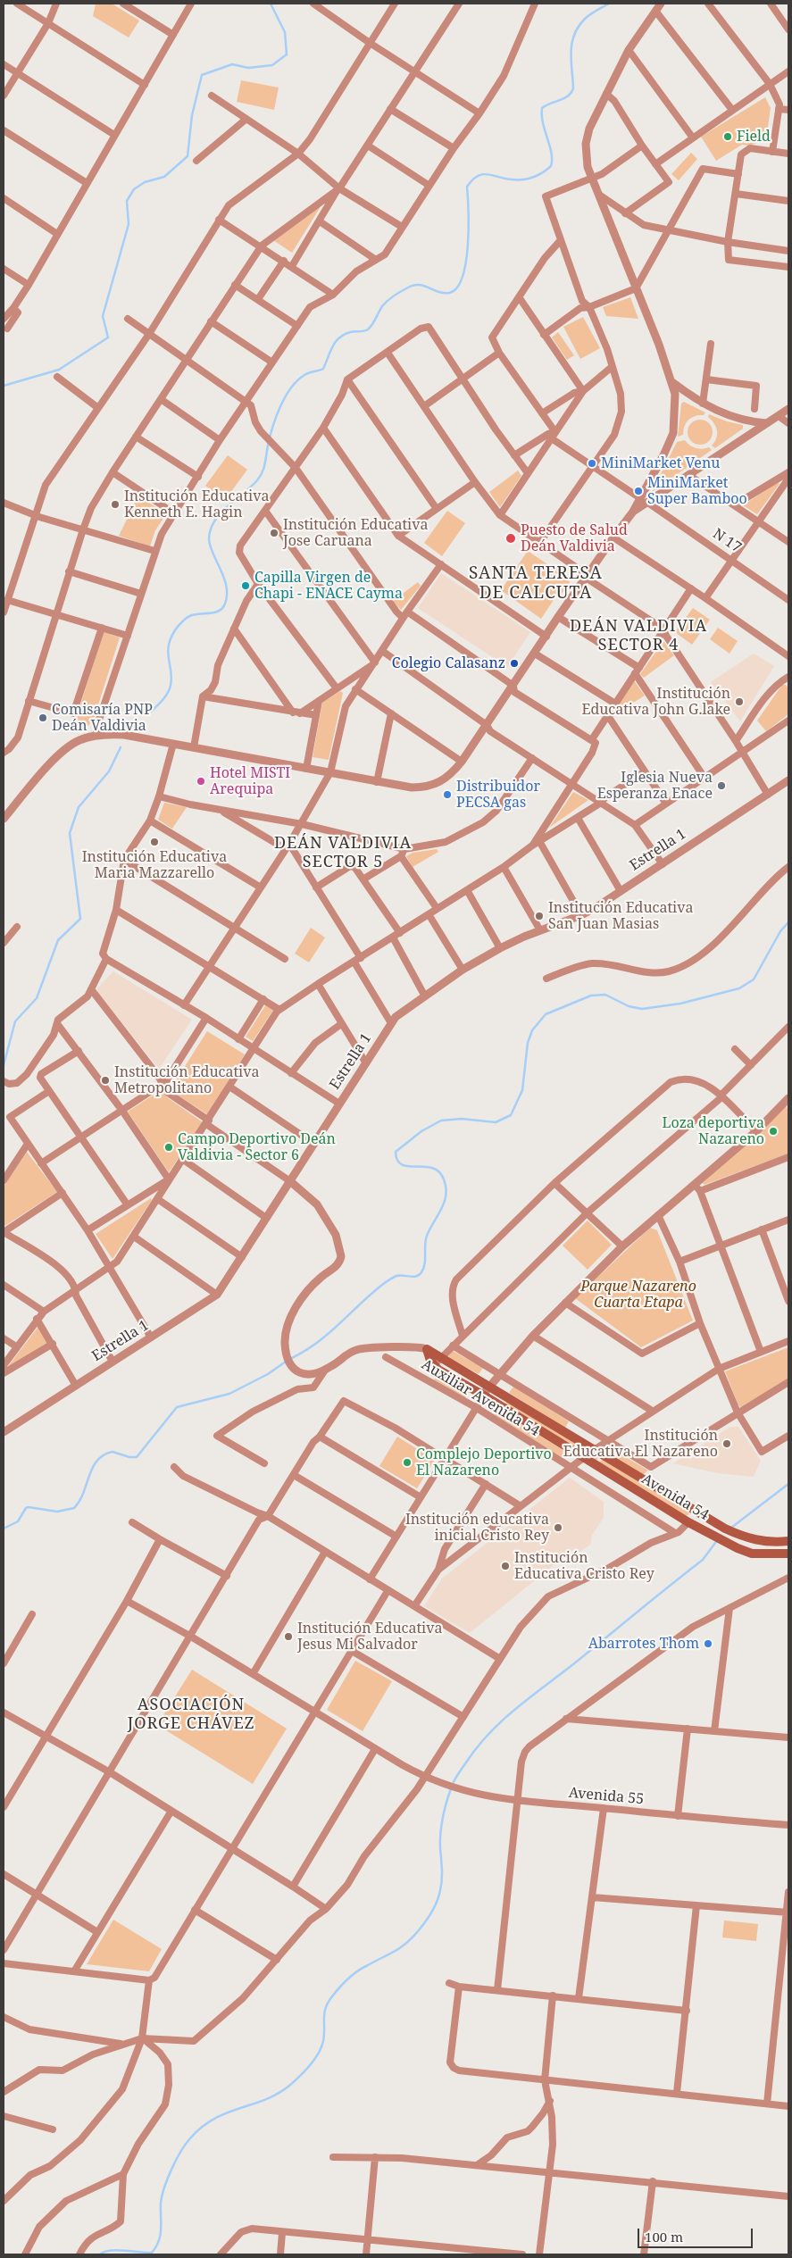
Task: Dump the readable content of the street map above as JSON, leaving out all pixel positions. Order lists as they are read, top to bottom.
{
  "streets": {
    "main road": ["Avenida 54"],
    "street": [
      "N 17",
      "Estrella 1",
      "Auxiliar Avenida 54",
      "Avenida 55"
    ]
  },
  "districts": [
    "SANTA TERESA DE CALCUTA",
    "DEÁN VALDIVIA SECTOR 4",
    "DEÁN VALDIVIA SECTOR 5",
    "ASOCIACIÓN JORGE CHÁVEZ"
  ],
  "parks": ["Parque Nazareno Cuarta Etapa"],
  "places": [
    "Field",
    "MiniMarket Venu",
    "MiniMarket Super Bamboo",
    "Institución Educativa Kenneth E. Hagin",
    "Institución Educativa Jose Caruana",
    "Puesto de Salud Deán Valdivia",
    "Capilla Virgen de Chapi - ENACE Cayma",
    "Colegio Calasanz",
    "Institución Educativa John G.lake",
    "Comisaría PNP Deán Valdivia",
    "Hotel MISTI Arequipa",
    "Iglesia Nueva Esperanza Enace",
    "Distribuidor PECSA gas",
    "Institución Educativa Maria Mazzarello",
    "Institución Educativa San Juan Masias",
    "Institución Educativa Metropolitano",
    "Loza deportiva Nazareno",
    "Campo Deportivo Deán Valdivia - Sector 6",
    "Institución Educativa El Nazareno",
    "Complejo Deportivo El Nazareno",
    "Institución educativa inicial Cristo Rey",
    "Institución Educativa Cristo Rey",
    "Institución Educativa Jesus Mi Salvador",
    "Abarrotes Thom"
  ],
  "scale_bar": "100 m"
}
